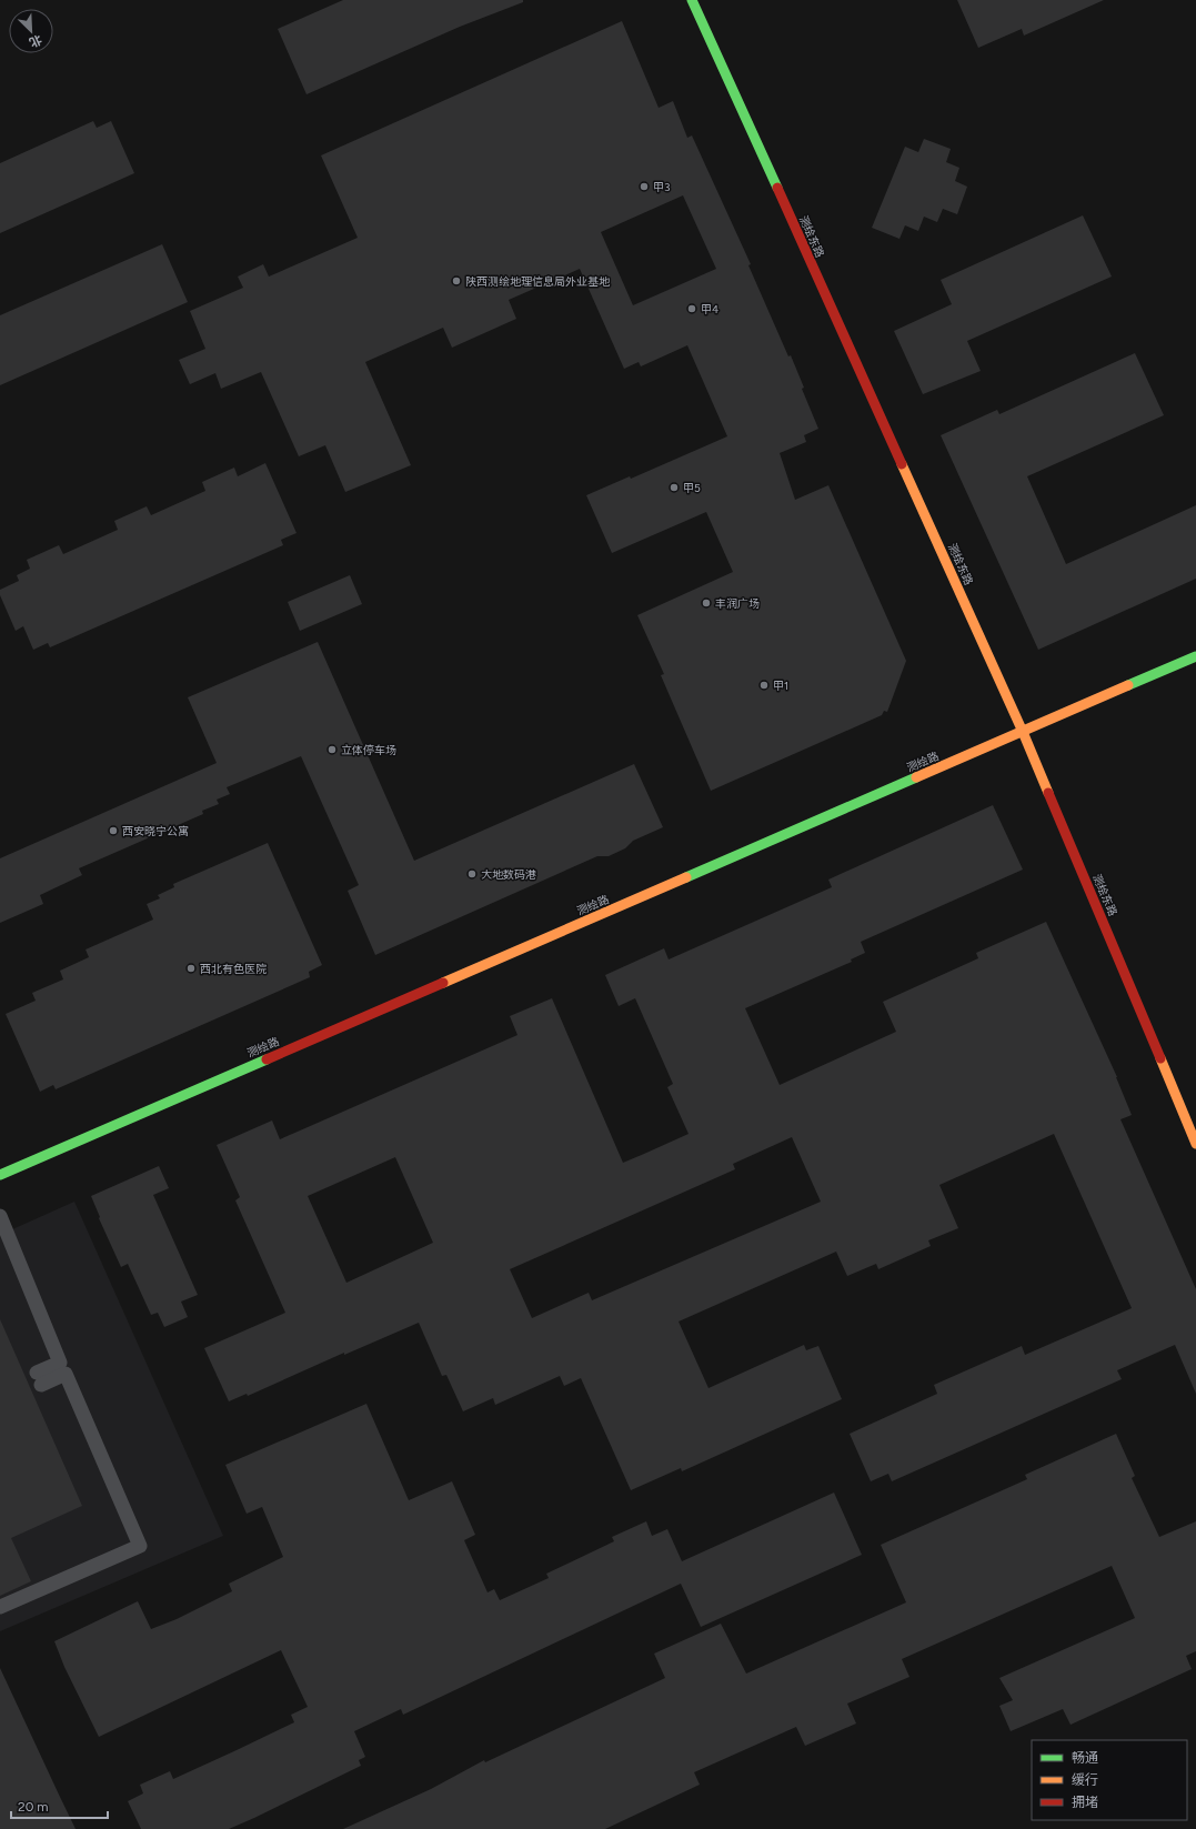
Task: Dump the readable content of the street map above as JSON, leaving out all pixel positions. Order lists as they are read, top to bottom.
{
  "streets": {
    "street": ["测绘东路", "测绘路"]
  },
  "crossings": [
    ["测绘东路", "测绘路"]
  ],
  "places": [
    "甲3",
    "陕西测绘地理信息局外业基地",
    "甲4",
    "甲5",
    "丰润广场",
    "甲1",
    "立体停车场",
    "西安晓宁公寓",
    "大地数码港",
    "西北有色医院"
  ],
  "legend": ["畅通", "缓行", "拥堵"],
  "scale_bar": "20 m",
  "north": "bottom right"
}
